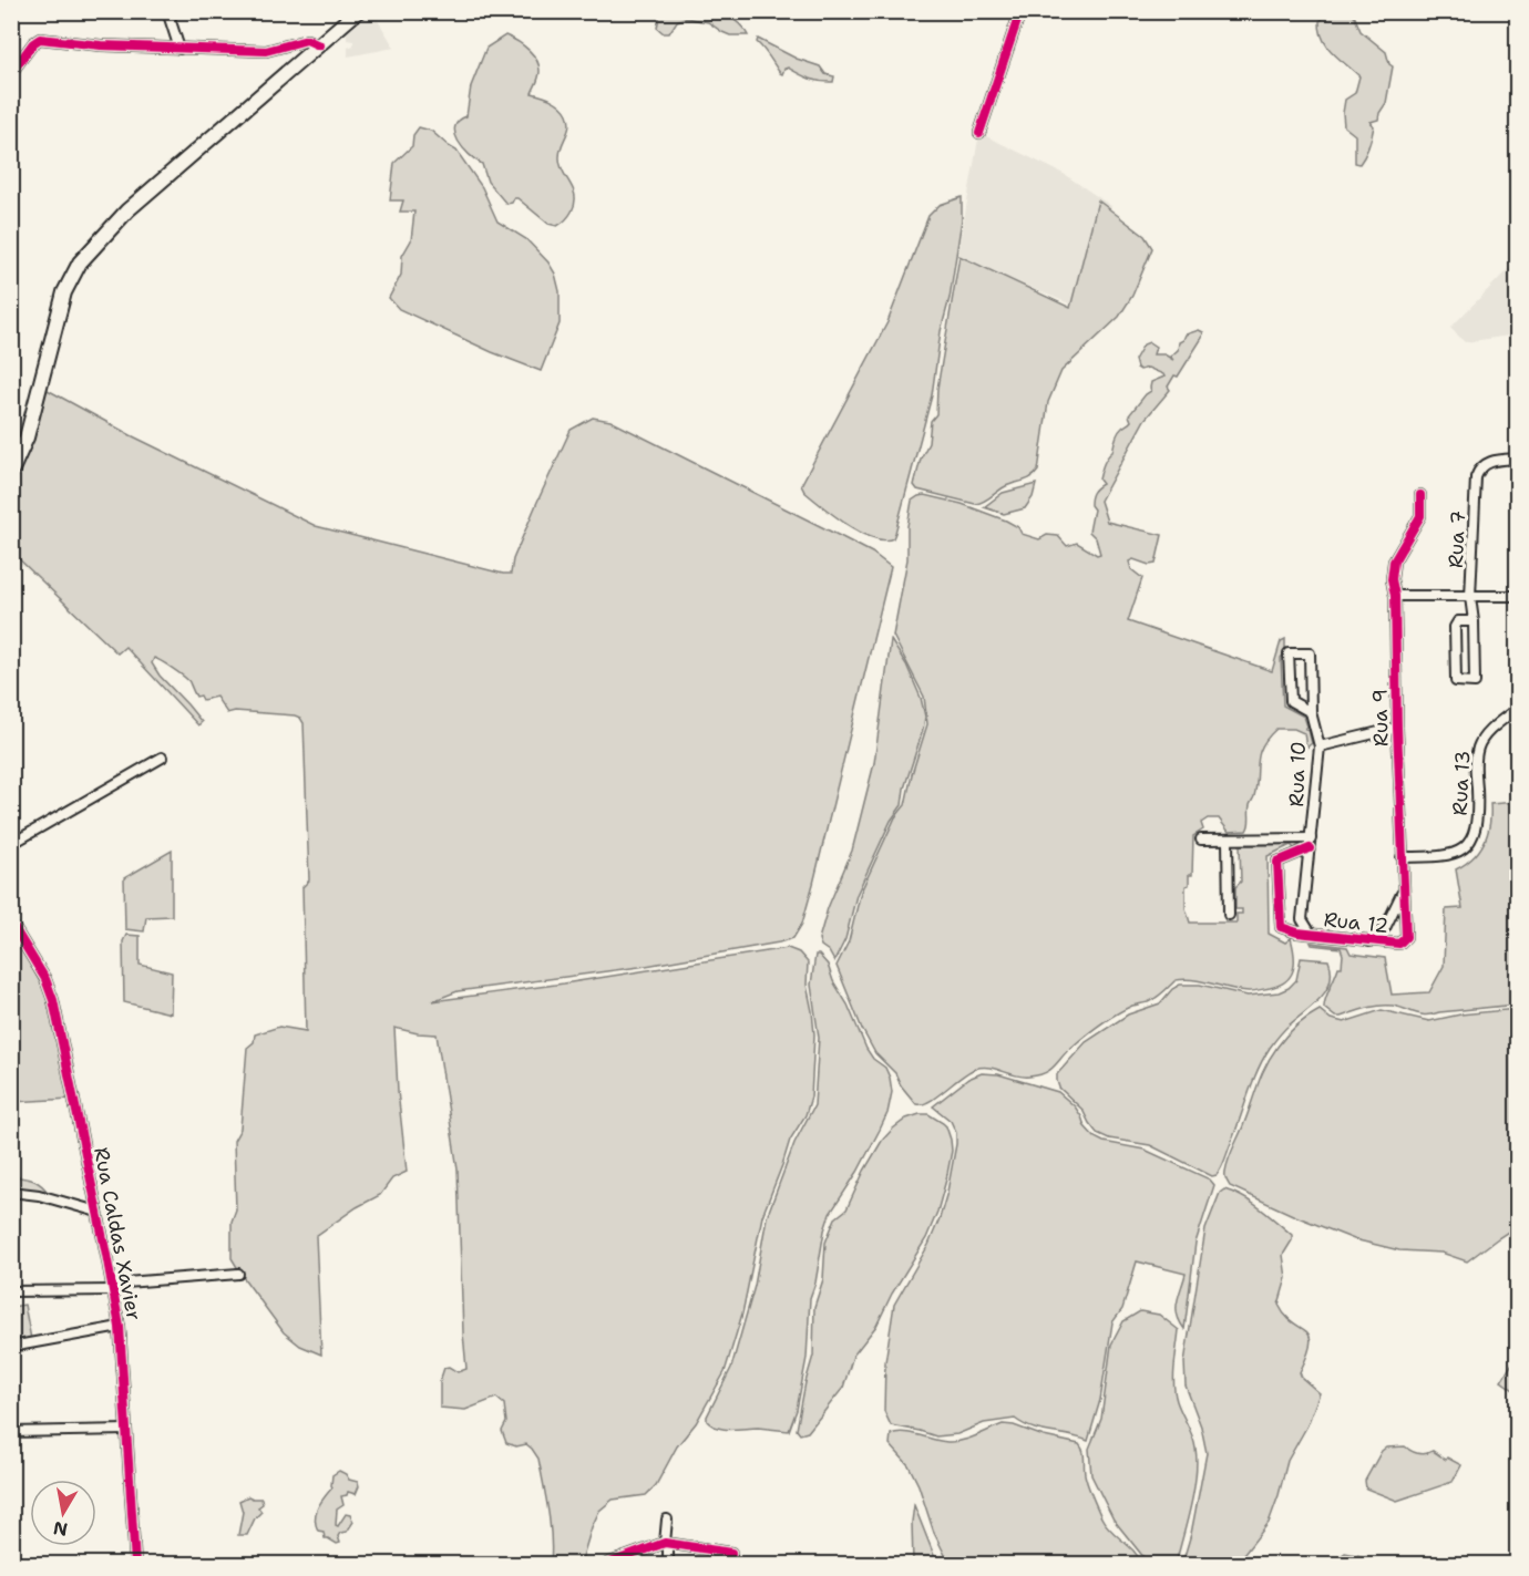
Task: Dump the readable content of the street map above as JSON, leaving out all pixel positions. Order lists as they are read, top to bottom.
{
  "streets": {
    "street": [
      "Rua 7",
      "Rua 9",
      "Rua 10",
      "Rua 13",
      "Rua 12",
      "Rua Caldas Xavier"
    ]
  },
  "crossings": [
    ["Rua 9", "Rua 13"],
    ["Rua 9", "Rua 12"],
    ["Rua 10", "Rua 12"]
  ],
  "north": "bottom"
}
